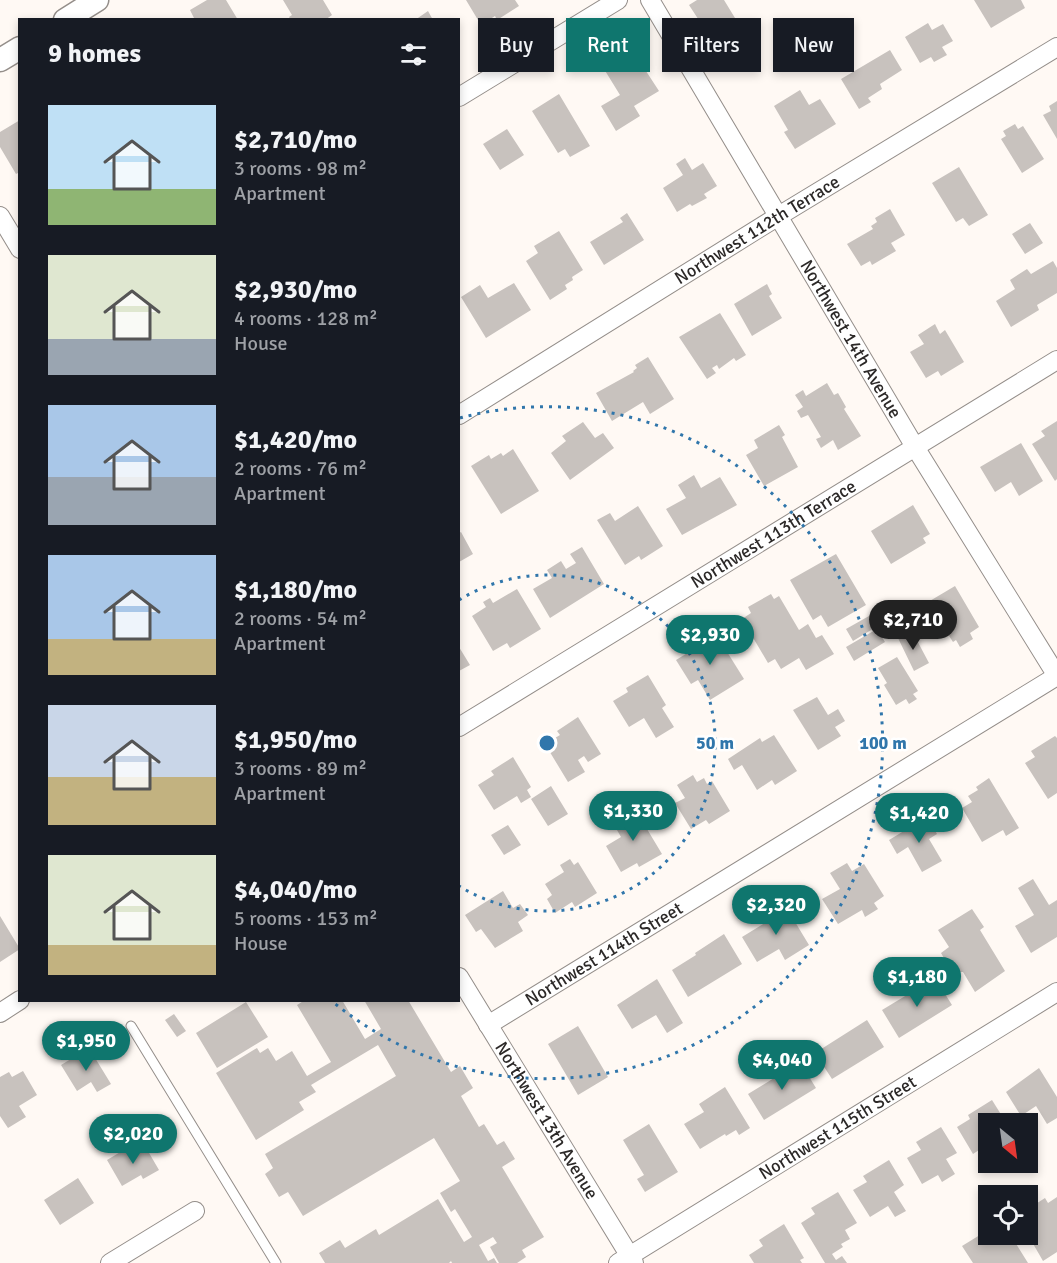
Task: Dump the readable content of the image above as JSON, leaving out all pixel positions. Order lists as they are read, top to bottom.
{
  "streets": {
    "street": [
      "Northwest 112th Terrace",
      "Northwest 14th Avenue",
      "Northwest 113th Terrace",
      "Northwest 114th Street",
      "Northwest 13th Avenue",
      "Northwest 115th Street"
    ]
  },
  "crossings": [
    ["Northwest 112th Terrace", "Northwest 14th Avenue"],
    ["Northwest 14th Avenue", "Northwest 113th Terrace"],
    ["Northwest 14th Avenue", "Northwest 114th Street"],
    ["Northwest 114th Street", "Northwest 13th Avenue"],
    ["Northwest 13th Avenue", "Northwest 115th Street"]
  ],
  "north": "bottom right",
  "page": {
    "chip": [
      "Buy",
      "Rent",
      "Filters",
      "New"
    ],
    "heading": "9 homes",
    "list": [
      {
        "name": "$2,710/mo",
        "note": "3 rooms · 98 m² · Apartment"
      },
      {
        "name": "$2,930/mo",
        "note": "4 rooms · 128 m² · House"
      },
      {
        "name": "$1,420/mo",
        "note": "2 rooms · 76 m² · Apartment"
      },
      {
        "name": "$1,180/mo",
        "note": "2 rooms · 54 m² · Apartment"
      },
      {
        "name": "$1,950/mo",
        "note": "3 rooms · 89 m² · Apartment"
      },
      {
        "name": "$4,040/mo",
        "note": "5 rooms · 153 m² · House"
      }
    ],
    "price": [
      "$2,710",
      "$2,930",
      "$1,330",
      "$1,420",
      "$2,320",
      "$1,180",
      "$1,950",
      "$4,040",
      "$2,020"
    ]
  },
  "rings": ["50 m", "100 m"]
}
